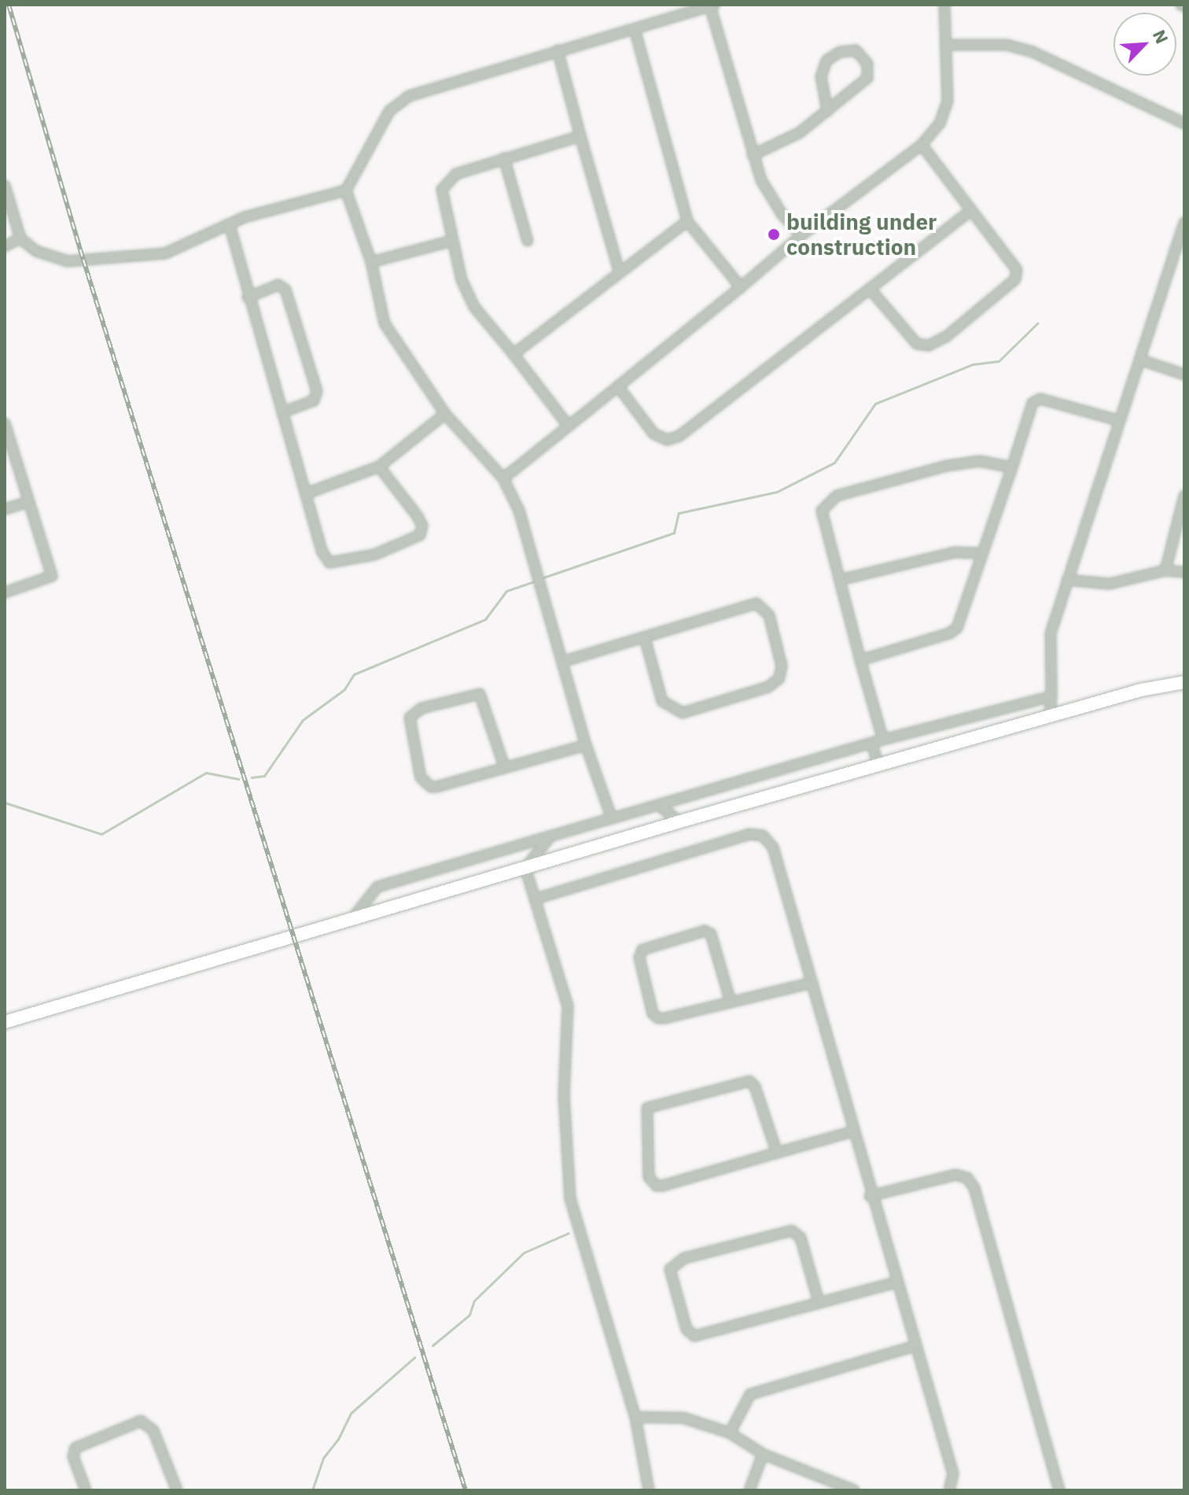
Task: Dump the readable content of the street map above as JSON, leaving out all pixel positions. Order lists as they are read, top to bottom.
{
  "places": ["building under construction"],
  "north": "top right"
}
